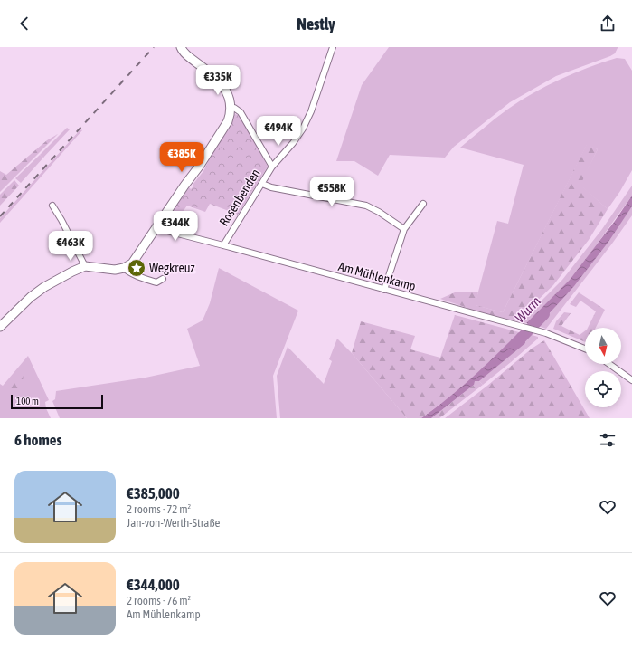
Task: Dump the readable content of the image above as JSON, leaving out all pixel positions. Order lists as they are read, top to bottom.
{
  "streets": {
    "street": ["Rosenbenden", "Am Mühlenkamp"]
  },
  "crossings": [
    ["Rosenbenden", "Am Mühlenkamp"]
  ],
  "water": ["Wurm"],
  "places": {
    "place": ["Wegkreuz"]
  },
  "scale_bar": "100 m",
  "north": "bottom",
  "page": {
    "header": "Nestly",
    "price": [
      "€335K",
      "€494K",
      "€385K",
      "€558K",
      "€344K",
      "€463K"
    ],
    "scale": "100 m",
    "heading": "6 homes",
    "list": [
      {
        "name": "€385,000",
        "note": "2 rooms · 72 m² · Jan-von-Werth-Straße"
      },
      {
        "name": "€344,000",
        "note": "2 rooms · 76 m² · Am Mühlenkamp"
      }
    ]
  }
}
